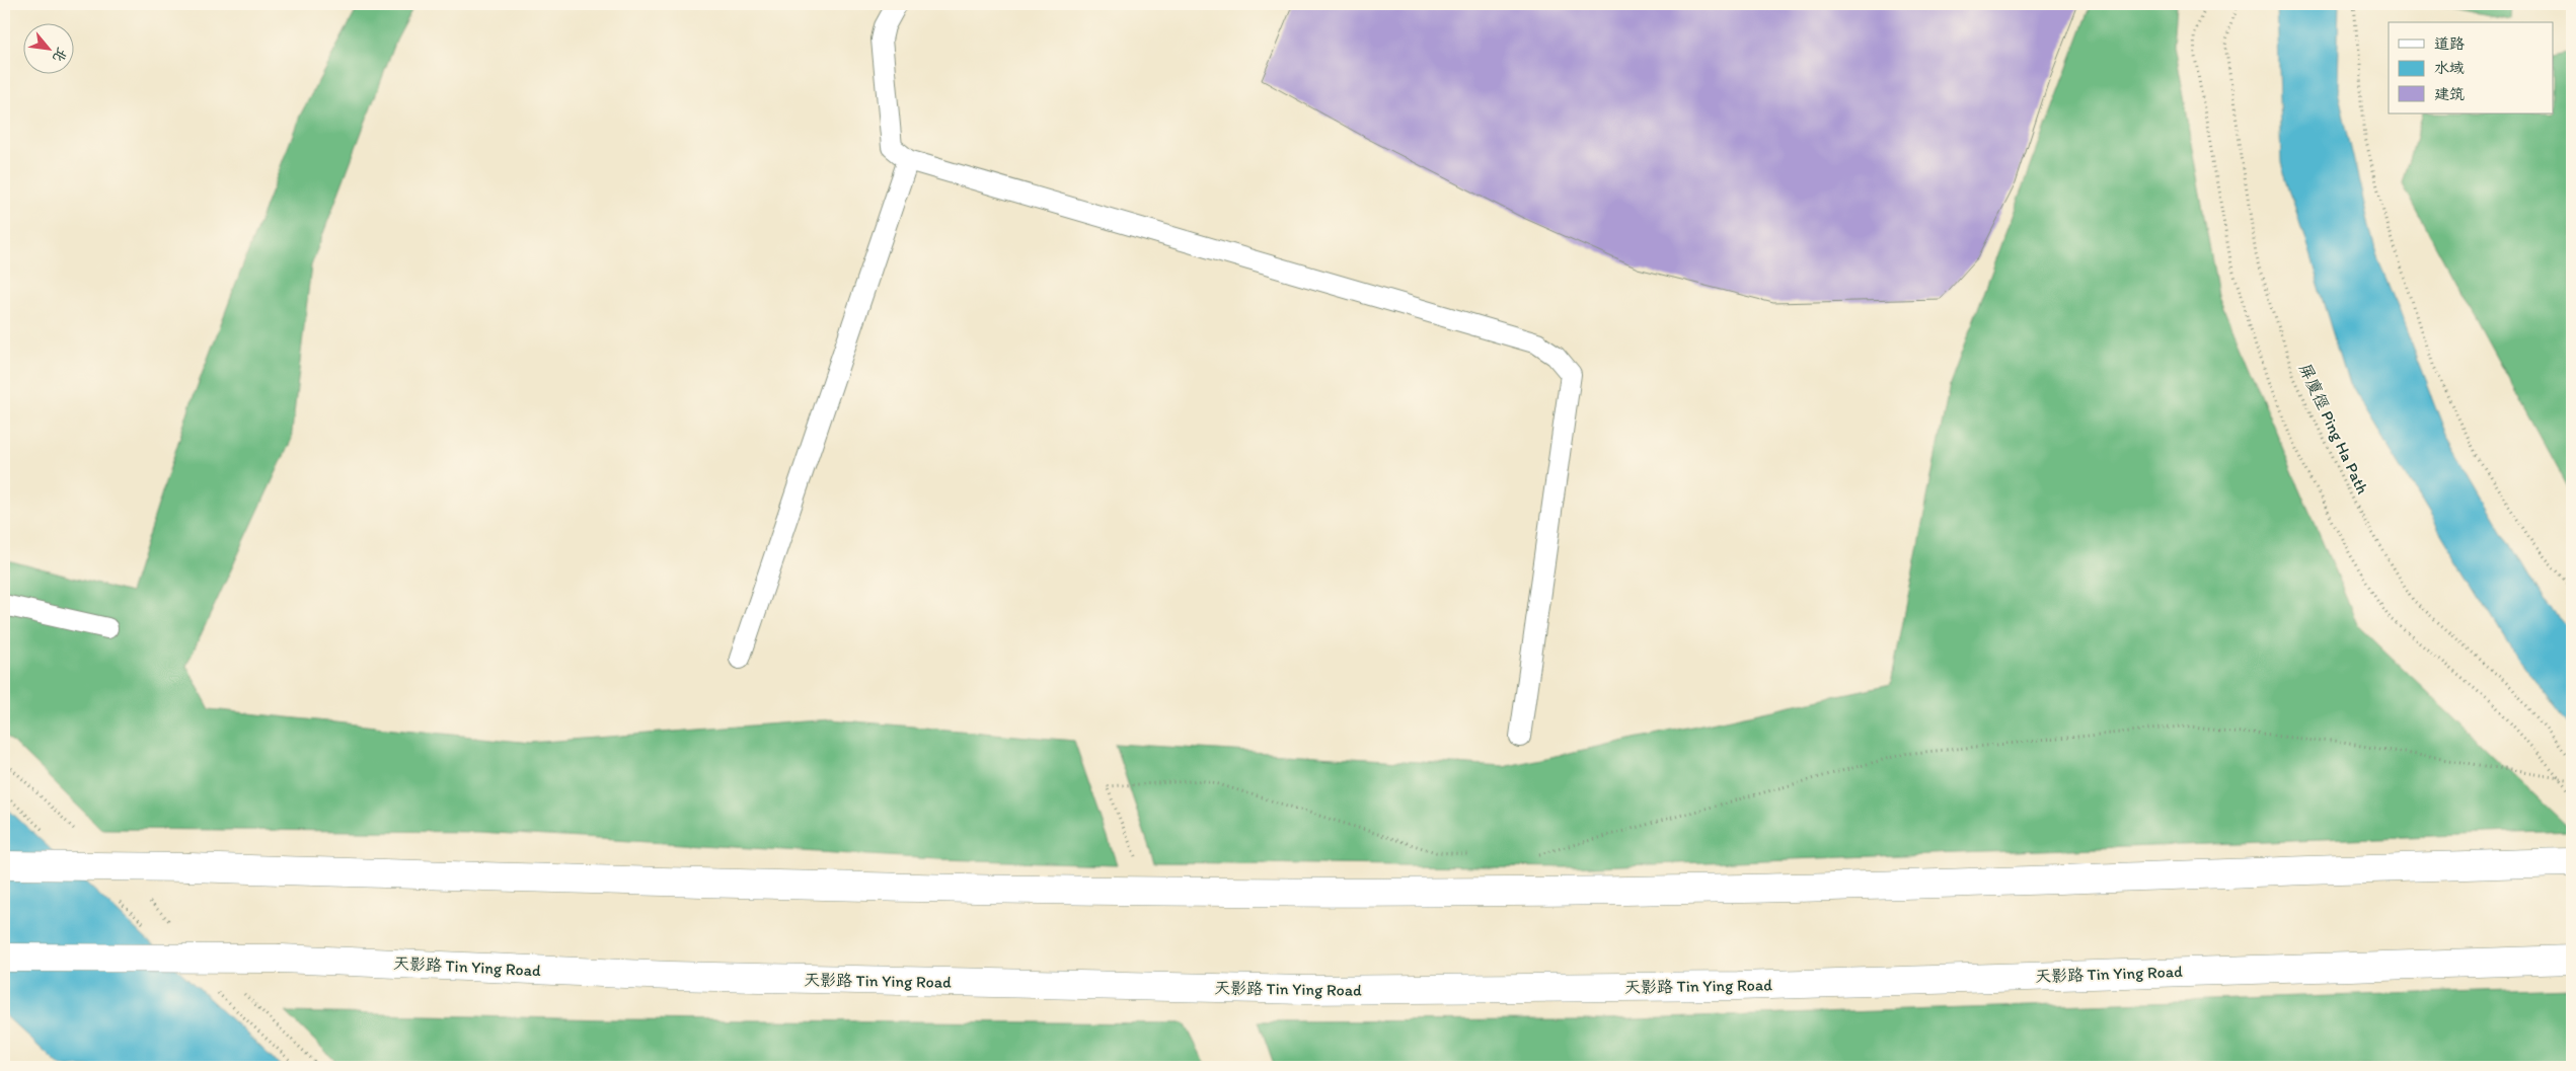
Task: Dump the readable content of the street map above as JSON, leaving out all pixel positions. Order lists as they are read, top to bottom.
{
  "streets": {
    "main road": ["天影路 Tin Ying Road"],
    "path": ["屏廈徑 Ping Ha Path"]
  },
  "legend": ["道路", "水域", "建筑"],
  "north": "bottom right"
}
